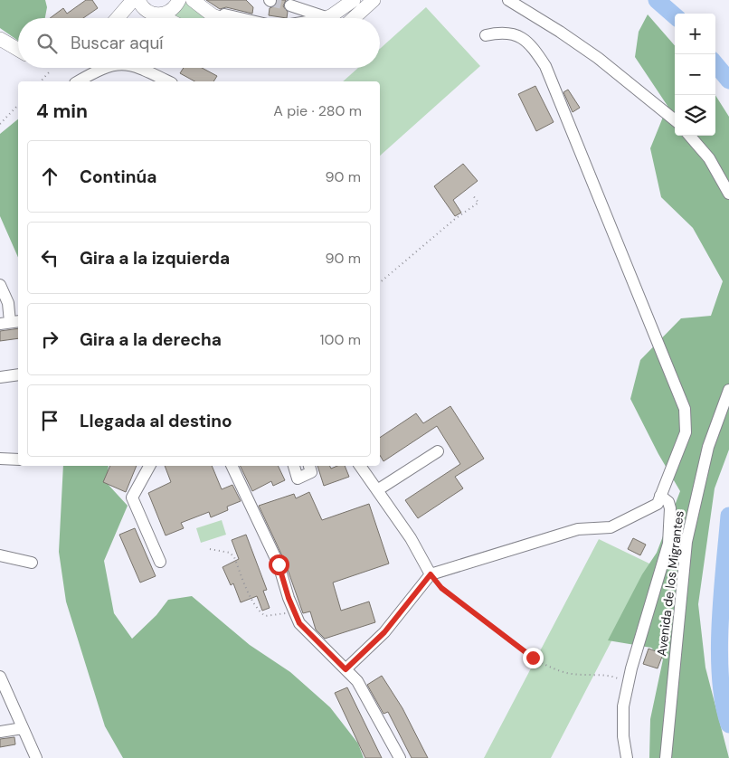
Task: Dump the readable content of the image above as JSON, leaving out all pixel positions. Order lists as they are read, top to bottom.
{
  "streets": {
    "street": ["Avenida de los Migrantes"]
  },
  "page": {
    "map_buttons": ["+", "−"],
    "search": "Buscar aquí",
    "heading": ["4 min", "A pie · 280 m"],
    "list": [
      ["Continúa", "90 m"],
      ["Gira a la izquierda", "90 m"],
      ["Gira a la derecha", "100 m"],
      "Llegada al destino"
    ]
  }
}
